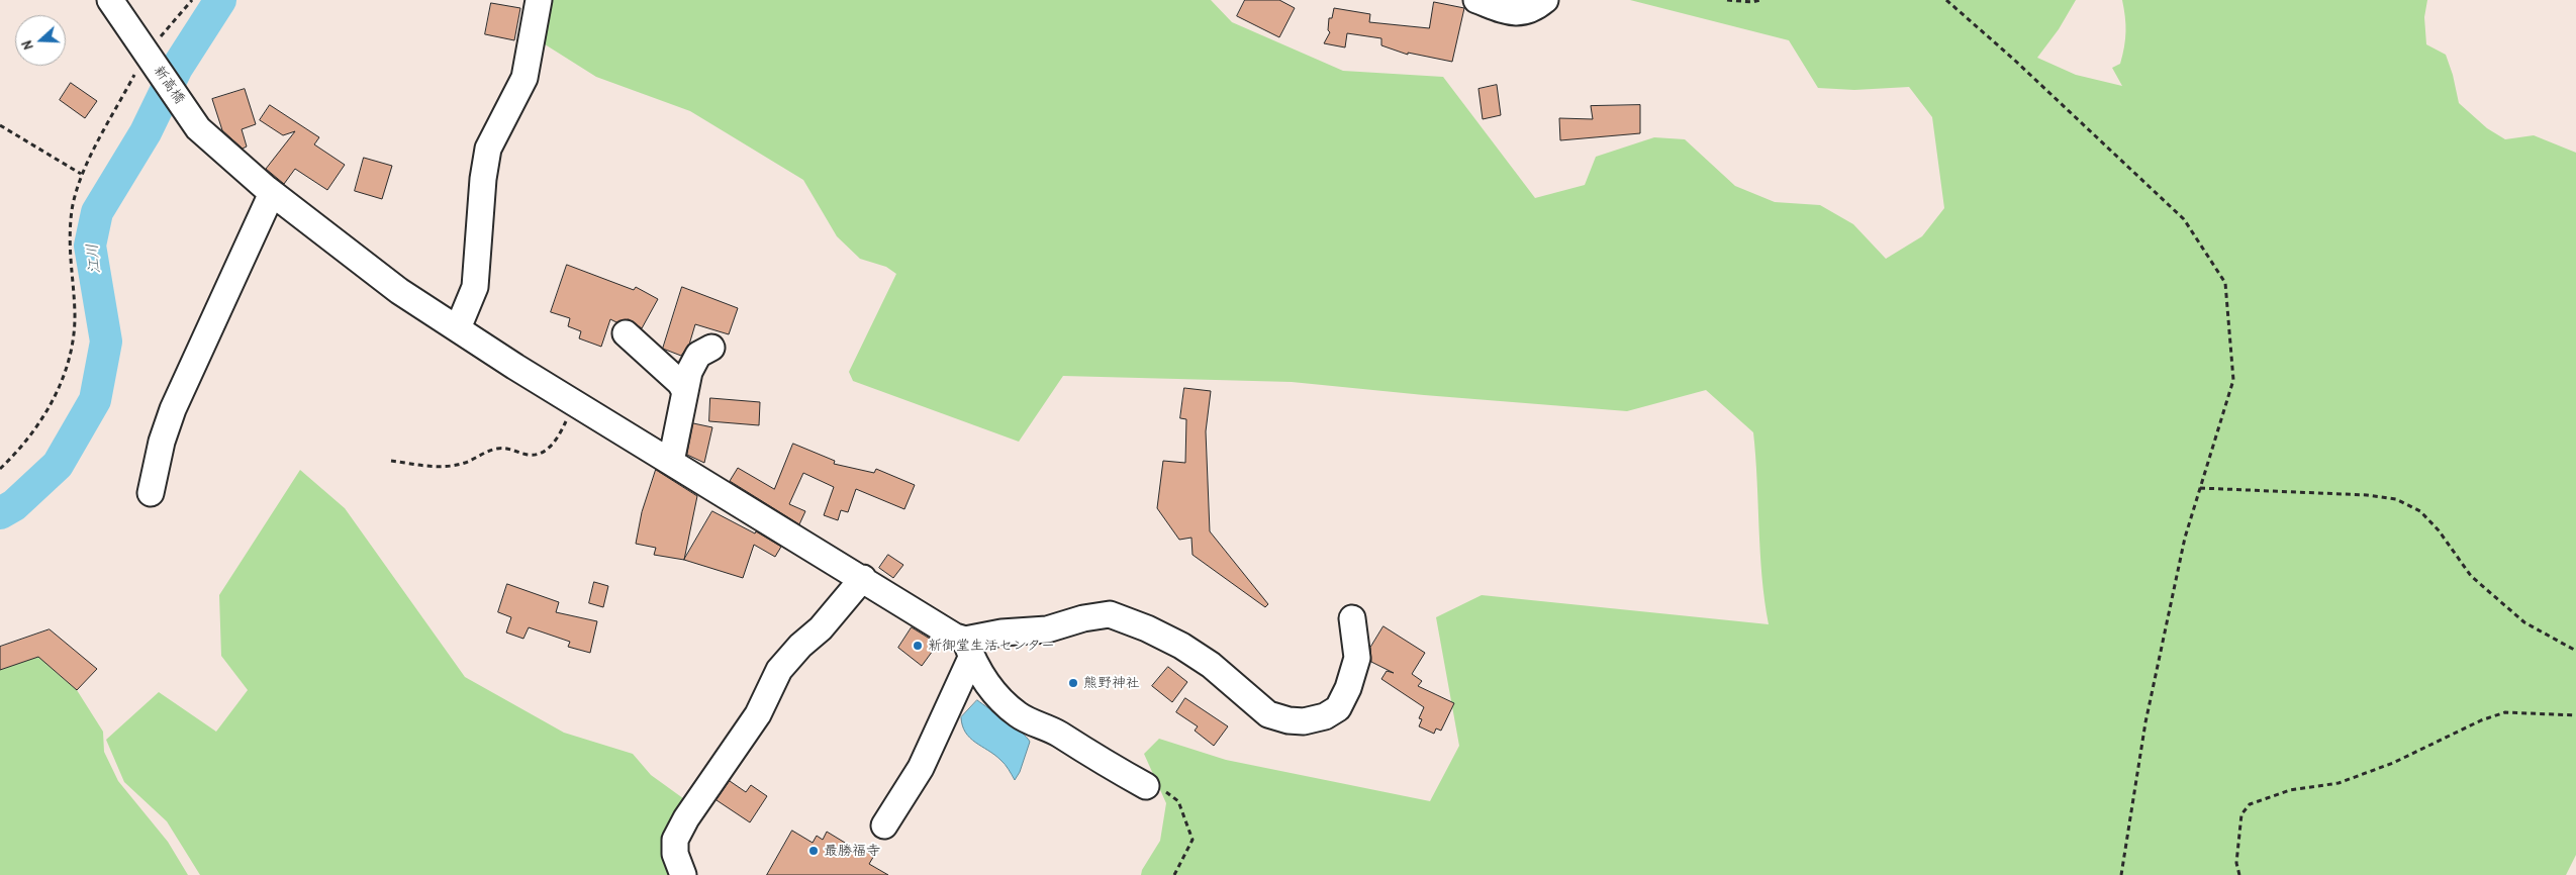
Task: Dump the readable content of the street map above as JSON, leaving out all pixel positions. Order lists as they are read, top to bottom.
{
  "streets": {
    "street": ["新高橋"]
  },
  "water": ["江川"],
  "places": ["新御堂生活センター", "熊野神社", "最勝福寺"],
  "north": "left"
}
